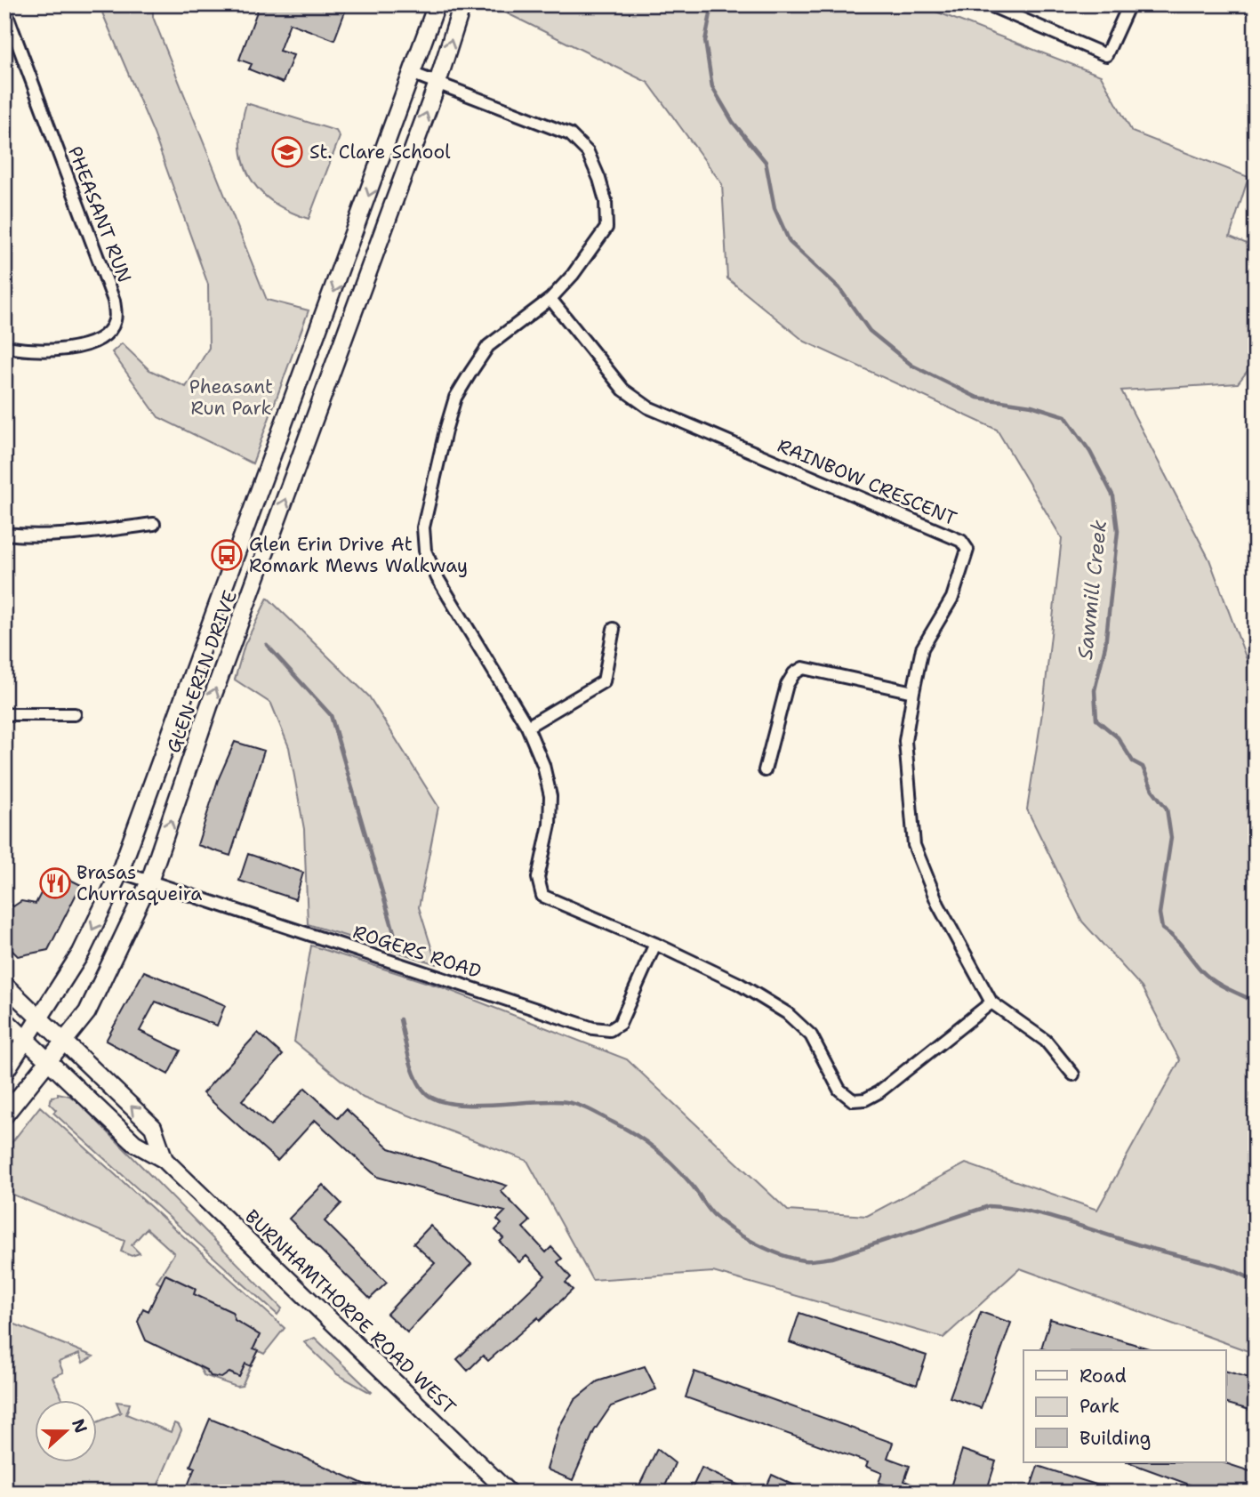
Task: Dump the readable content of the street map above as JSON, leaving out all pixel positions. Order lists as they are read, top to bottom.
{
  "streets": {
    "street": [
      "PHEASANT RUN",
      "RAINBOW CRESCENT",
      "GLEN ERIN DRIVE",
      "ROGERS ROAD",
      "BURNHAMTHORPE ROAD WEST"
    ]
  },
  "crossings": [
    ["GLEN ERIN DRIVE", "ROGERS ROAD"],
    ["GLEN ERIN DRIVE", "BURNHAMTHORPE ROAD WEST"]
  ],
  "water": ["Sawmill Creek"],
  "parks": ["Pheasant Run Park"],
  "places": {
    "school or university": ["St. Clare School"],
    "bus stop": ["Glen Erin Drive At Romark Mews Walkway"],
    "restaurant": ["Brasas Churrasqueira"]
  },
  "legend": ["Road", "Park", "Building"],
  "north": "right"
}
